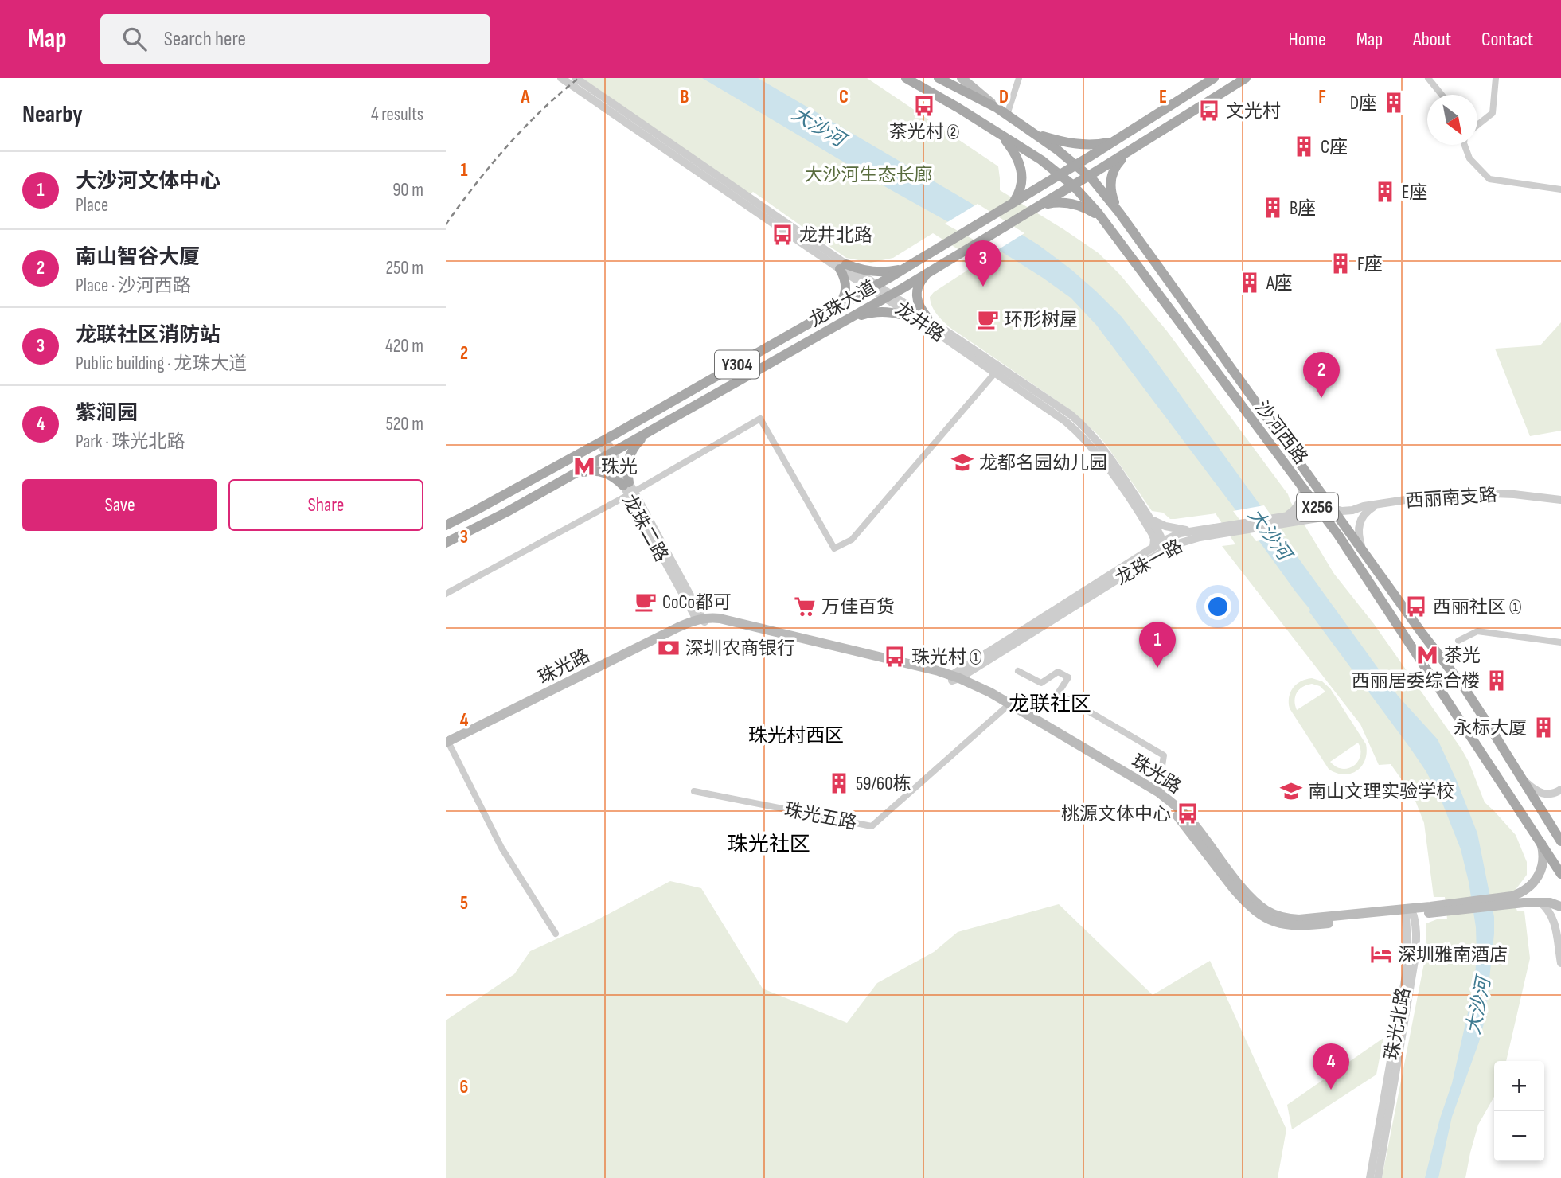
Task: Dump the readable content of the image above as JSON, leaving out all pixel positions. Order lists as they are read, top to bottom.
{
  "streets": {
    "main road": [
      "龙珠大道",
      "Y304",
      "沙河西路",
      "X256",
      "珠光路"
    ],
    "street": [
      "龙井路",
      "西丽南支路",
      "龙珠二路",
      "龙珠一路",
      "珠光五路",
      "珠光北路"
    ]
  },
  "crossings": [
    ["龙珠大道", "龙井路"],
    ["龙珠大道", "沙河西路"],
    ["龙珠大道", "X256"],
    ["龙珠大道", "龙珠二路"],
    ["龙井路", "龙珠一路"],
    ["沙河西路", "西丽南支路"],
    ["沙河西路", "X256"],
    ["沙河西路", "龙珠一路"],
    ["沙河西路", "珠光路"],
    ["西丽南支路", "龙珠一路"],
    ["龙珠二路", "珠光路"],
    ["龙珠一路", "珠光路"],
    ["珠光路", "珠光五路"],
    ["珠光路", "珠光北路"]
  ],
  "districts": ["龙联社区", "珠光村西区", "珠光社区"],
  "water": ["大沙河"],
  "parks": ["大沙河生态长廊"],
  "places": {
    "building": [
      "D座",
      "C座",
      "E座",
      "B座",
      "F座",
      "A座",
      "西丽居委综合楼",
      "永标大厦",
      "59/60栋"
    ],
    "bus stop": [
      "茶光村 ②",
      "文光村",
      "龙井北路",
      "西丽社区 ①",
      "珠光村 ①",
      "桃源文体中心"
    ],
    "cafe": ["环形树屋", "CoCo都可"],
    "school or university": ["龙都名园幼儿园", "南山文理实验学校"],
    "metro station": ["珠光", "茶光"],
    "supermarket": ["万佳百货"],
    "bank": ["深圳农商银行"],
    "hotel": ["深圳雅南酒店"]
  },
  "north": "bottom right",
  "page": {
    "header": "Map",
    "search": "Search here",
    "nav": [
      "Home",
      "Map",
      "About",
      "Contact"
    ],
    "heading": ["Nearby", "4 results"],
    "list": [
      {
        "mark": "1",
        "name": "大沙河文体中心",
        "note": "Place",
        "value": "90 m"
      },
      {
        "mark": "2",
        "name": "南山智谷大厦",
        "note": "Place · 沙河西路",
        "value": "250 m"
      },
      {
        "mark": "3",
        "name": "龙联社区消防站",
        "note": "Public building · 龙珠大道",
        "value": "420 m"
      },
      {
        "mark": "4",
        "name": "紫涧园",
        "note": "Park · 珠光北路",
        "value": "520 m"
      }
    ],
    "pins": [
      "3",
      "2",
      "1",
      "4"
    ],
    "buttons": ["Save", "Share"],
    "map_buttons": ["+", "−"]
  },
  "grid": {
    "columns": [
      "A",
      "B",
      "C",
      "D",
      "E",
      "F"
    ],
    "rows": [
      "1",
      "2",
      "3",
      "4",
      "5",
      "6"
    ]
  }
}
